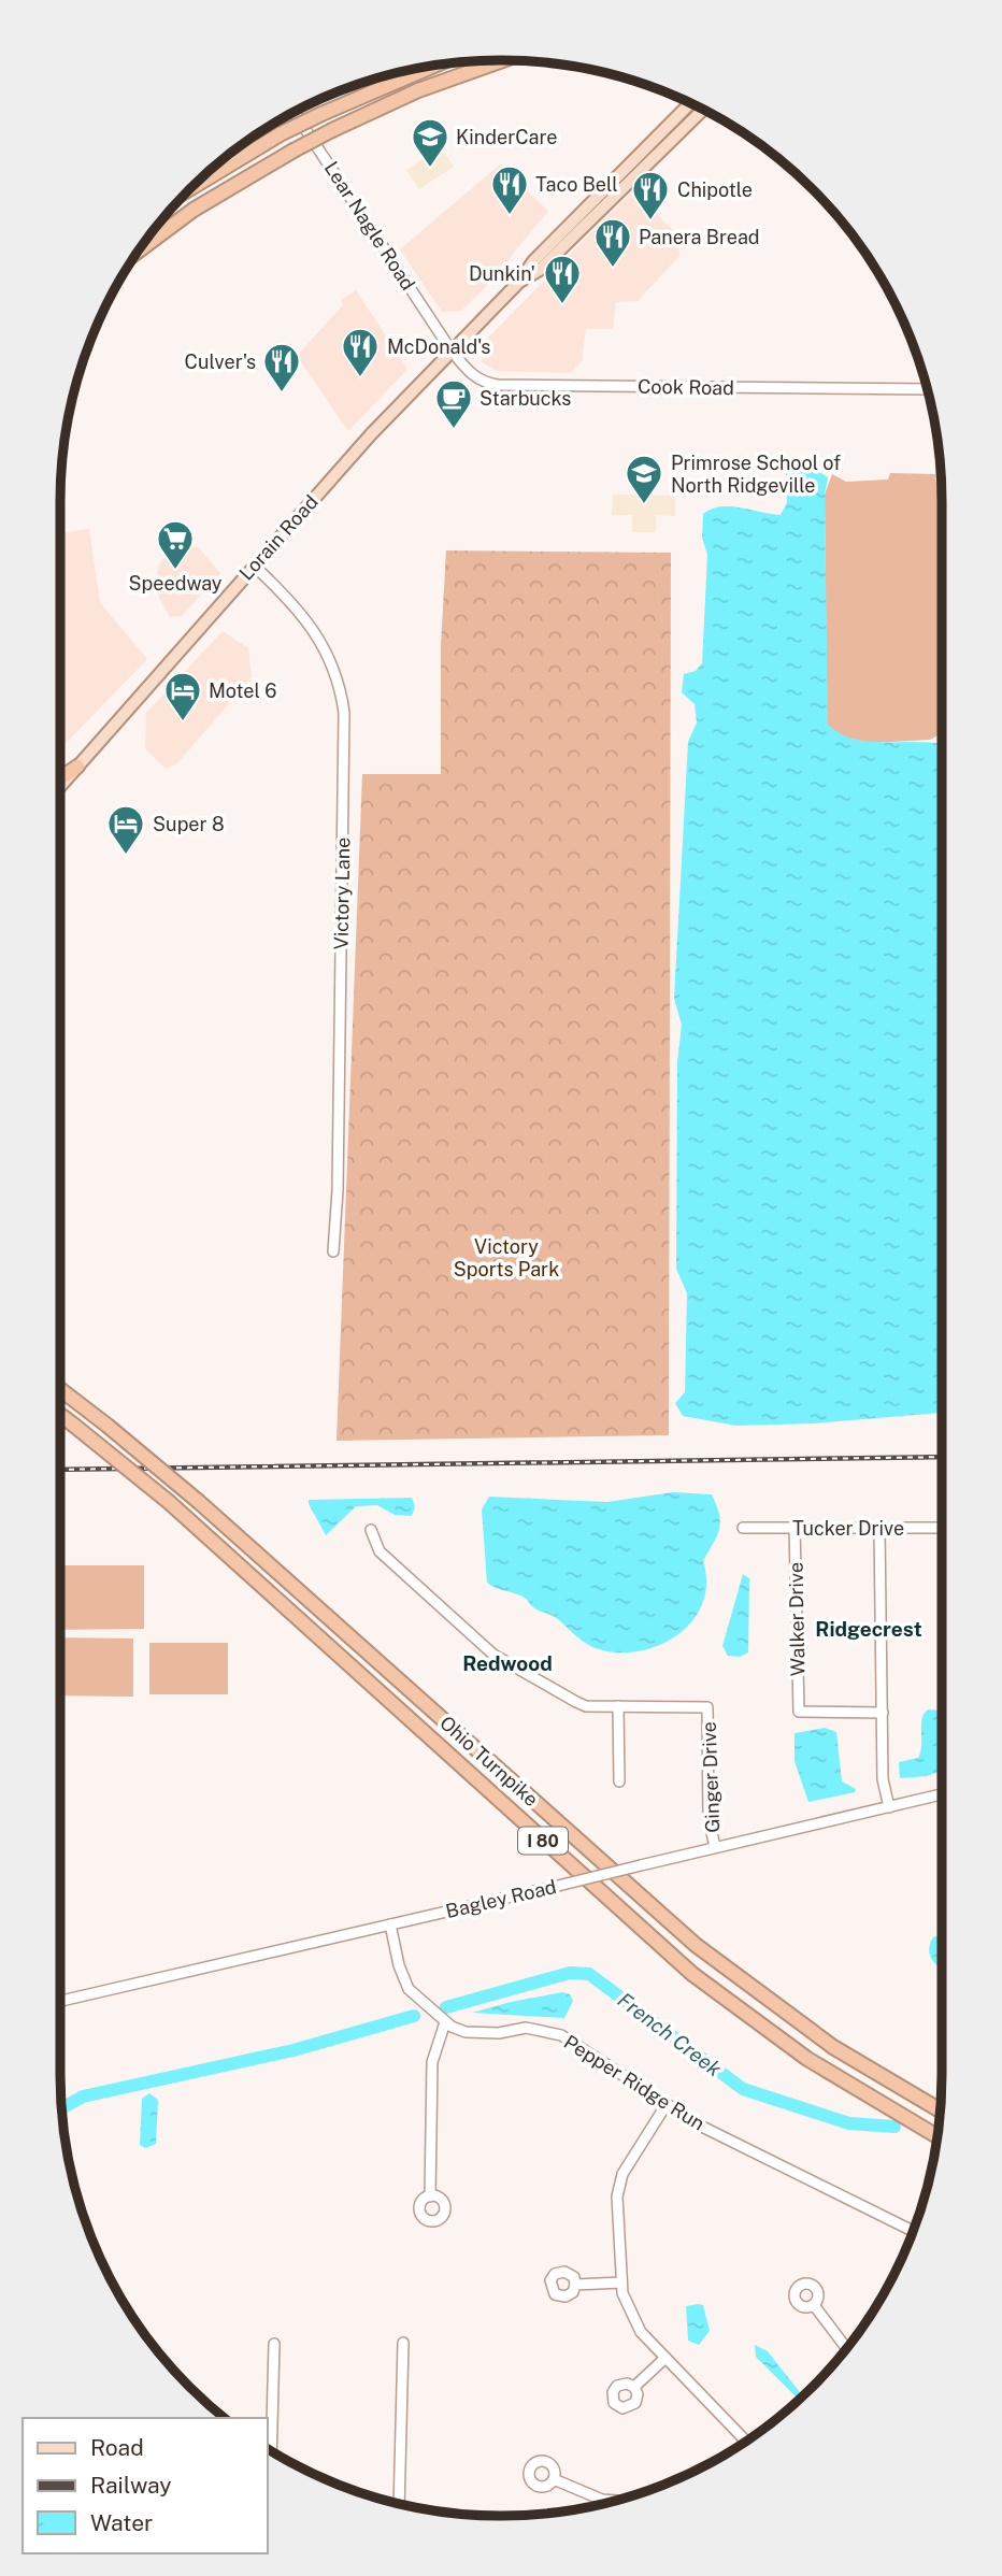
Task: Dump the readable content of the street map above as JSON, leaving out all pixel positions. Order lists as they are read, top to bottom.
{
  "streets": {
    "highway": ["Ohio Turnpike", "I 80"],
    "main road": ["Lorain Road"],
    "street": [
      "Lear Nagle Road",
      "Cook Road",
      "Victory Lane",
      "Tucker Drive",
      "Walker Drive",
      "Ginger Drive",
      "Bagley Road",
      "Pepper Ridge Run"
    ]
  },
  "crossings": [
    ["Lear Nagle Road", "Cook Road"],
    ["Lear Nagle Road", "Lorain Road"],
    ["Cook Road", "Lorain Road"],
    ["Lorain Road", "Victory Lane"],
    ["Tucker Drive", "Walker Drive"],
    ["Ginger Drive", "Bagley Road"],
    ["Bagley Road", "Pepper Ridge Run"]
  ],
  "districts": ["Ridgecrest", "Redwood"],
  "water": ["French Creek"],
  "parks": ["Victory Sports Park"],
  "places": {
    "school or university": ["KinderCare", "Primrose School of North Ridgeville"],
    "restaurant": [
      "Taco Bell",
      "Chipotle",
      "Panera Bread",
      "Dunkin'",
      "McDonald's",
      "Culver's"
    ],
    "cafe": ["Starbucks"],
    "supermarket": ["Speedway"],
    "hotel": ["Motel 6", "Super 8"]
  },
  "legend": ["Road", "Railway", "Water"]
}
